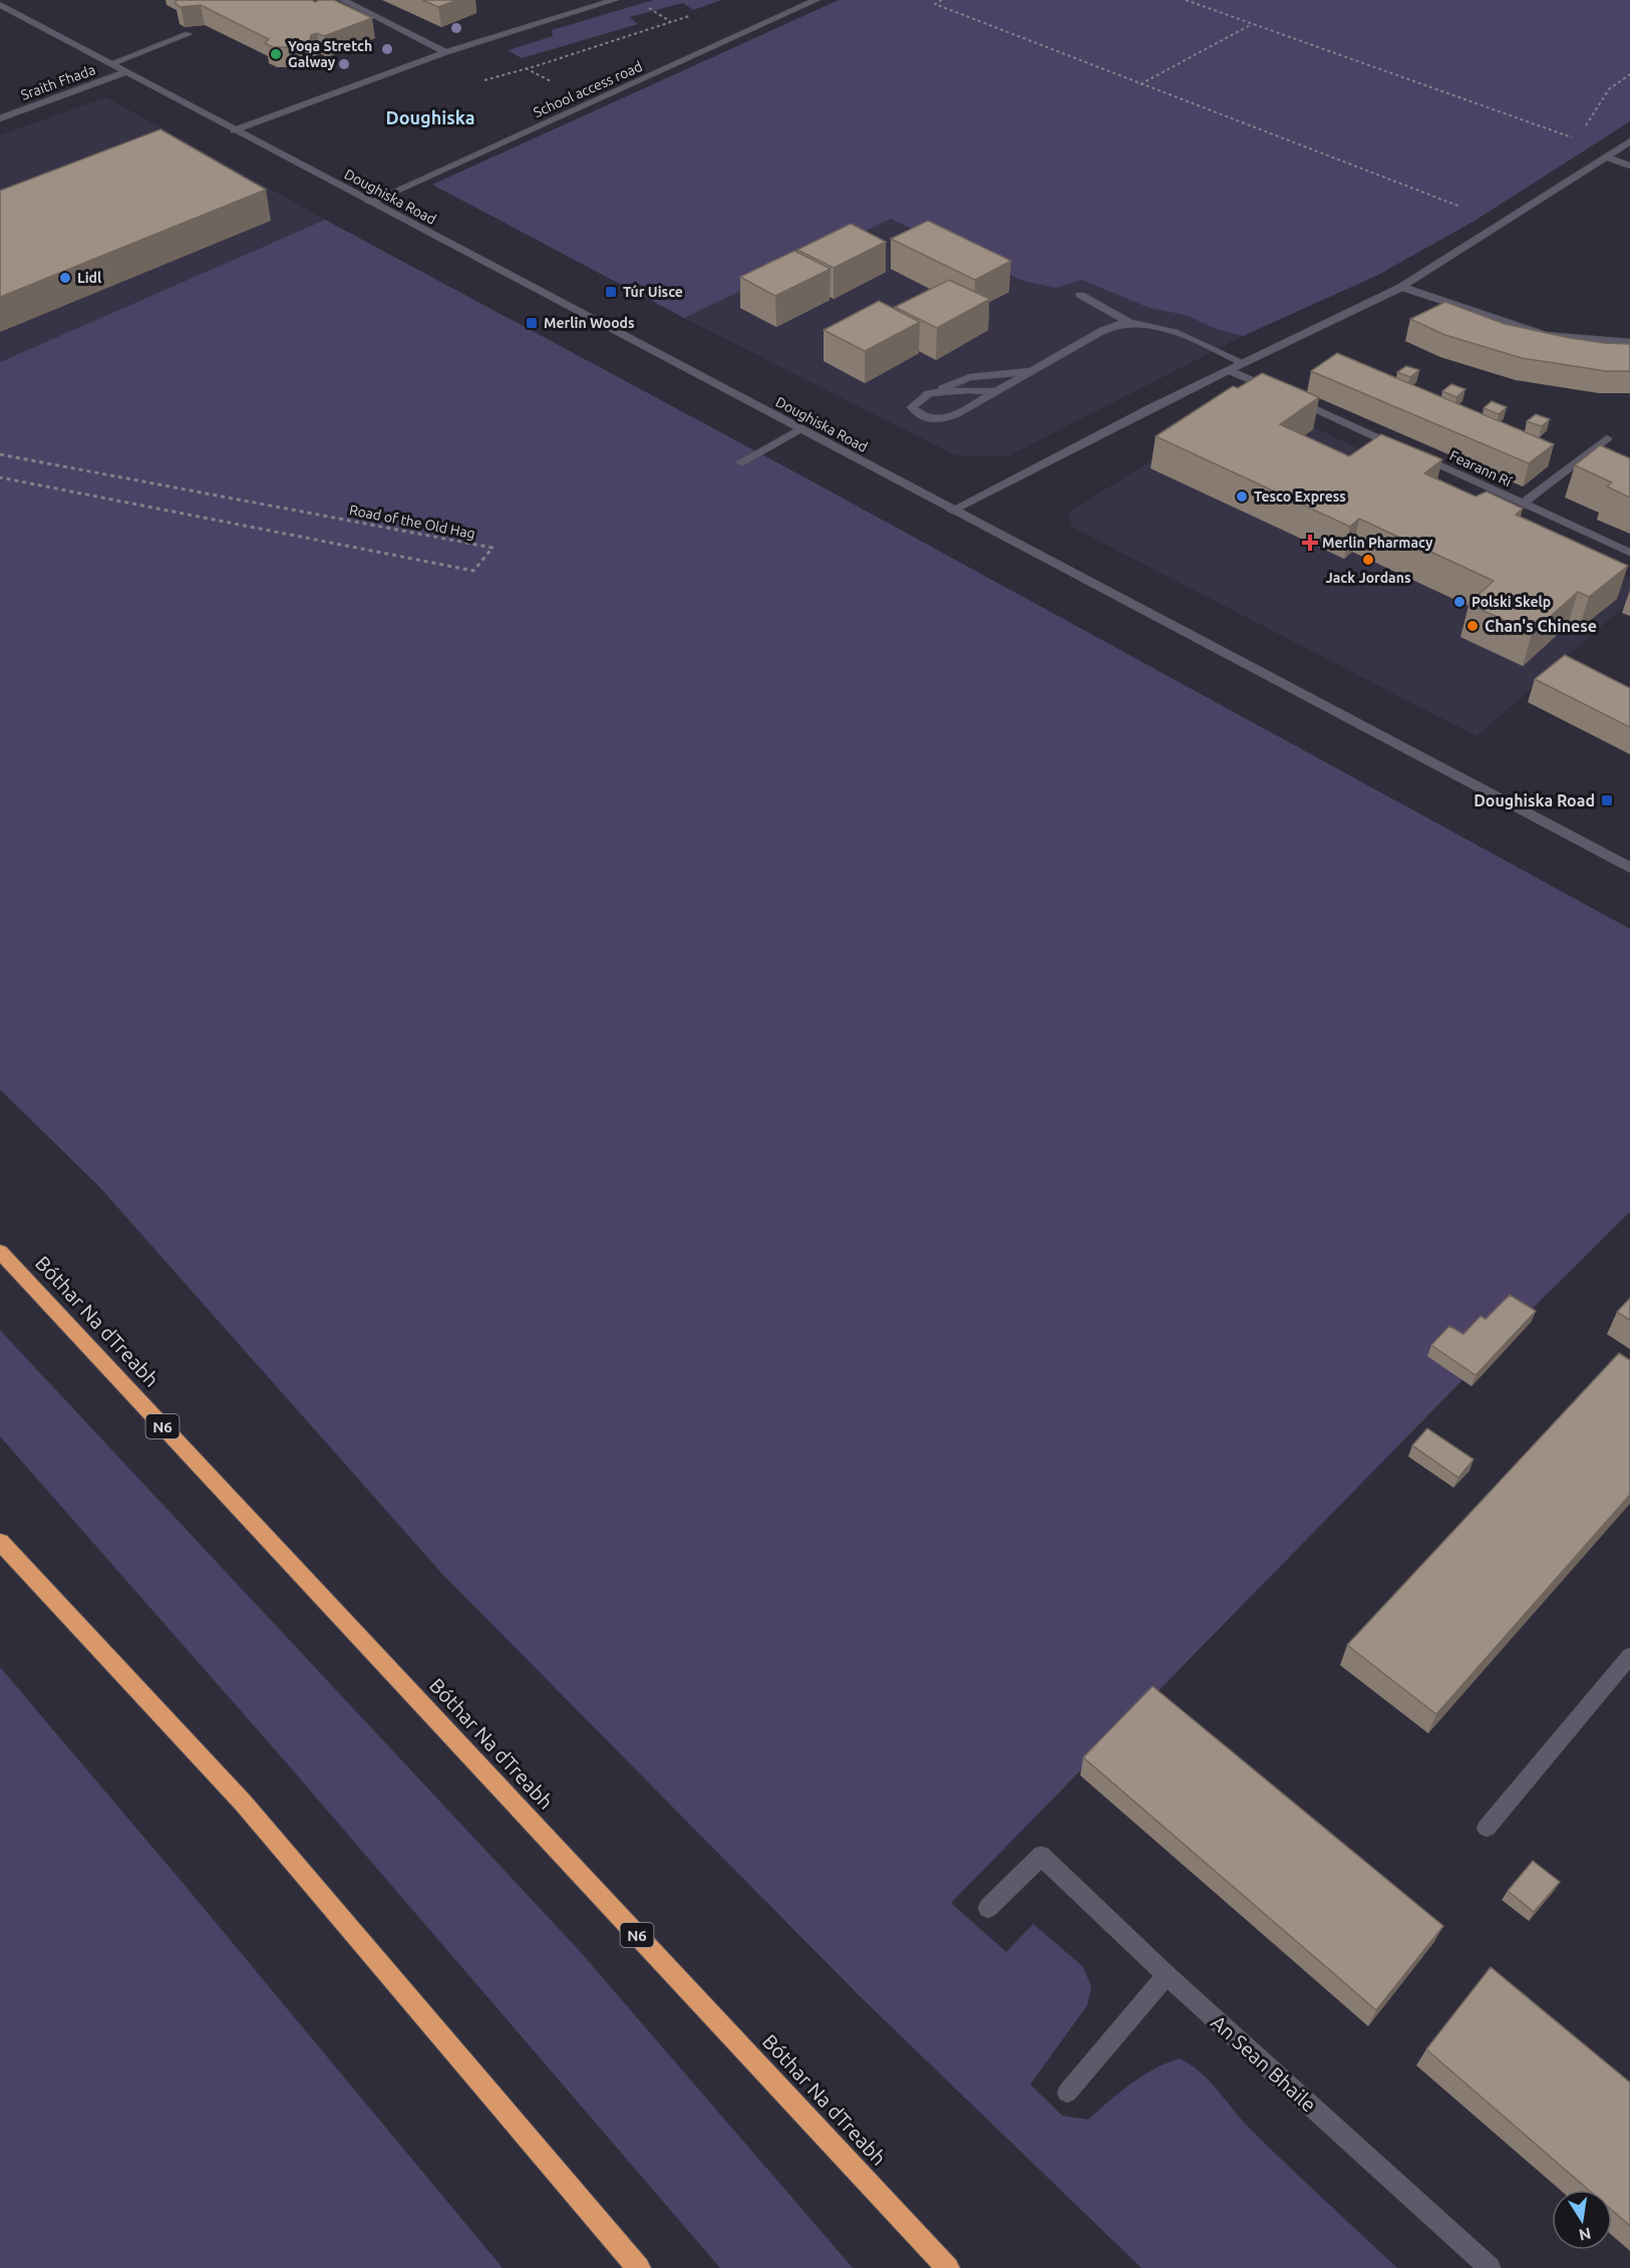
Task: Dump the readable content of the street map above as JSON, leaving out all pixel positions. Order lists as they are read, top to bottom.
{
  "streets": {
    "highway": ["Bóthar Na dTreabh", "N6"],
    "street": [
      "Sraith Fhada",
      "School access road",
      "Doughiska Road",
      "Fearann Rí",
      "An Sean Bhaile"
    ],
    "path": ["Road of the Old Hag"]
  },
  "crossings": [
    ["Sraith Fhada", "Doughiska Road"],
    ["School access road", "Doughiska Road"]
  ],
  "districts": ["Doughiska"],
  "places": {
    "other": [
      "Yoga Stretch Galway",
      "Lidl",
      "Tesco Express",
      "Jack Jordans",
      "Polski Skelp",
      "Chan's Chinese"
    ],
    "transit": ["Túr Uisce", "Merlin Woods", "Doughiska Road"],
    "health": ["Merlin Pharmacy"]
  },
  "north": "bottom"
}
